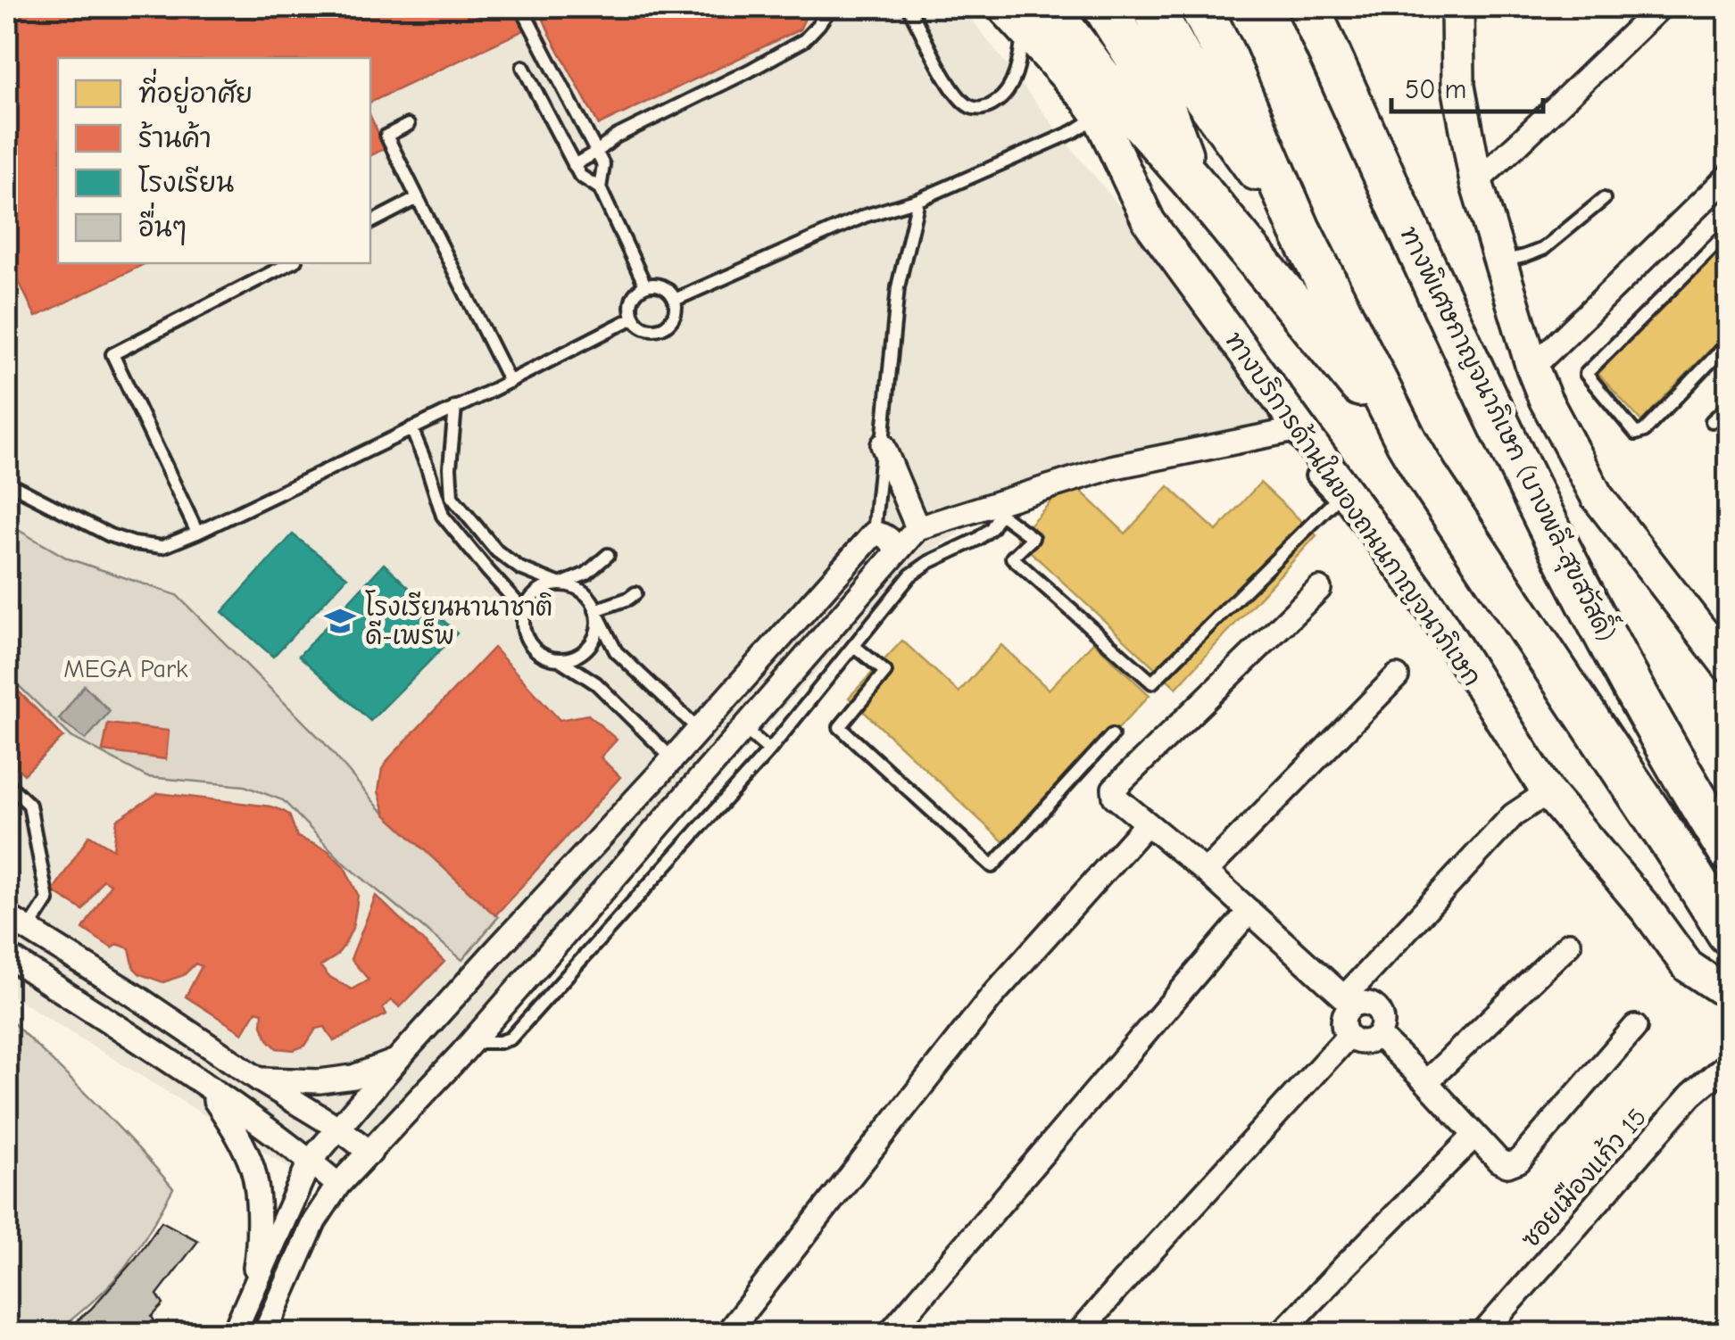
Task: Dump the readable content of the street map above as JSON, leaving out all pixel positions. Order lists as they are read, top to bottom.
{
  "streets": {
    "highway": ["ทางพิเศษกาญจนาภิเษก (บางพลี-สุขสวัสดิ์)"],
    "main road": ["ทางบริการด้านในของถนนกาญจนาภิเษก"],
    "street": ["ซอยเมืองแก้ว 15"]
  },
  "parks": ["MEGA Park"],
  "places": {
    "school or university": ["โรงเรียนนานาชาติ ดี-เพร็พ"]
  },
  "legend": [
    "ที่อยู่อาศัย",
    "ร้านค้า",
    "โรงเรียน",
    "อื่นๆ"
  ],
  "scale_bar": "50 m"
}
